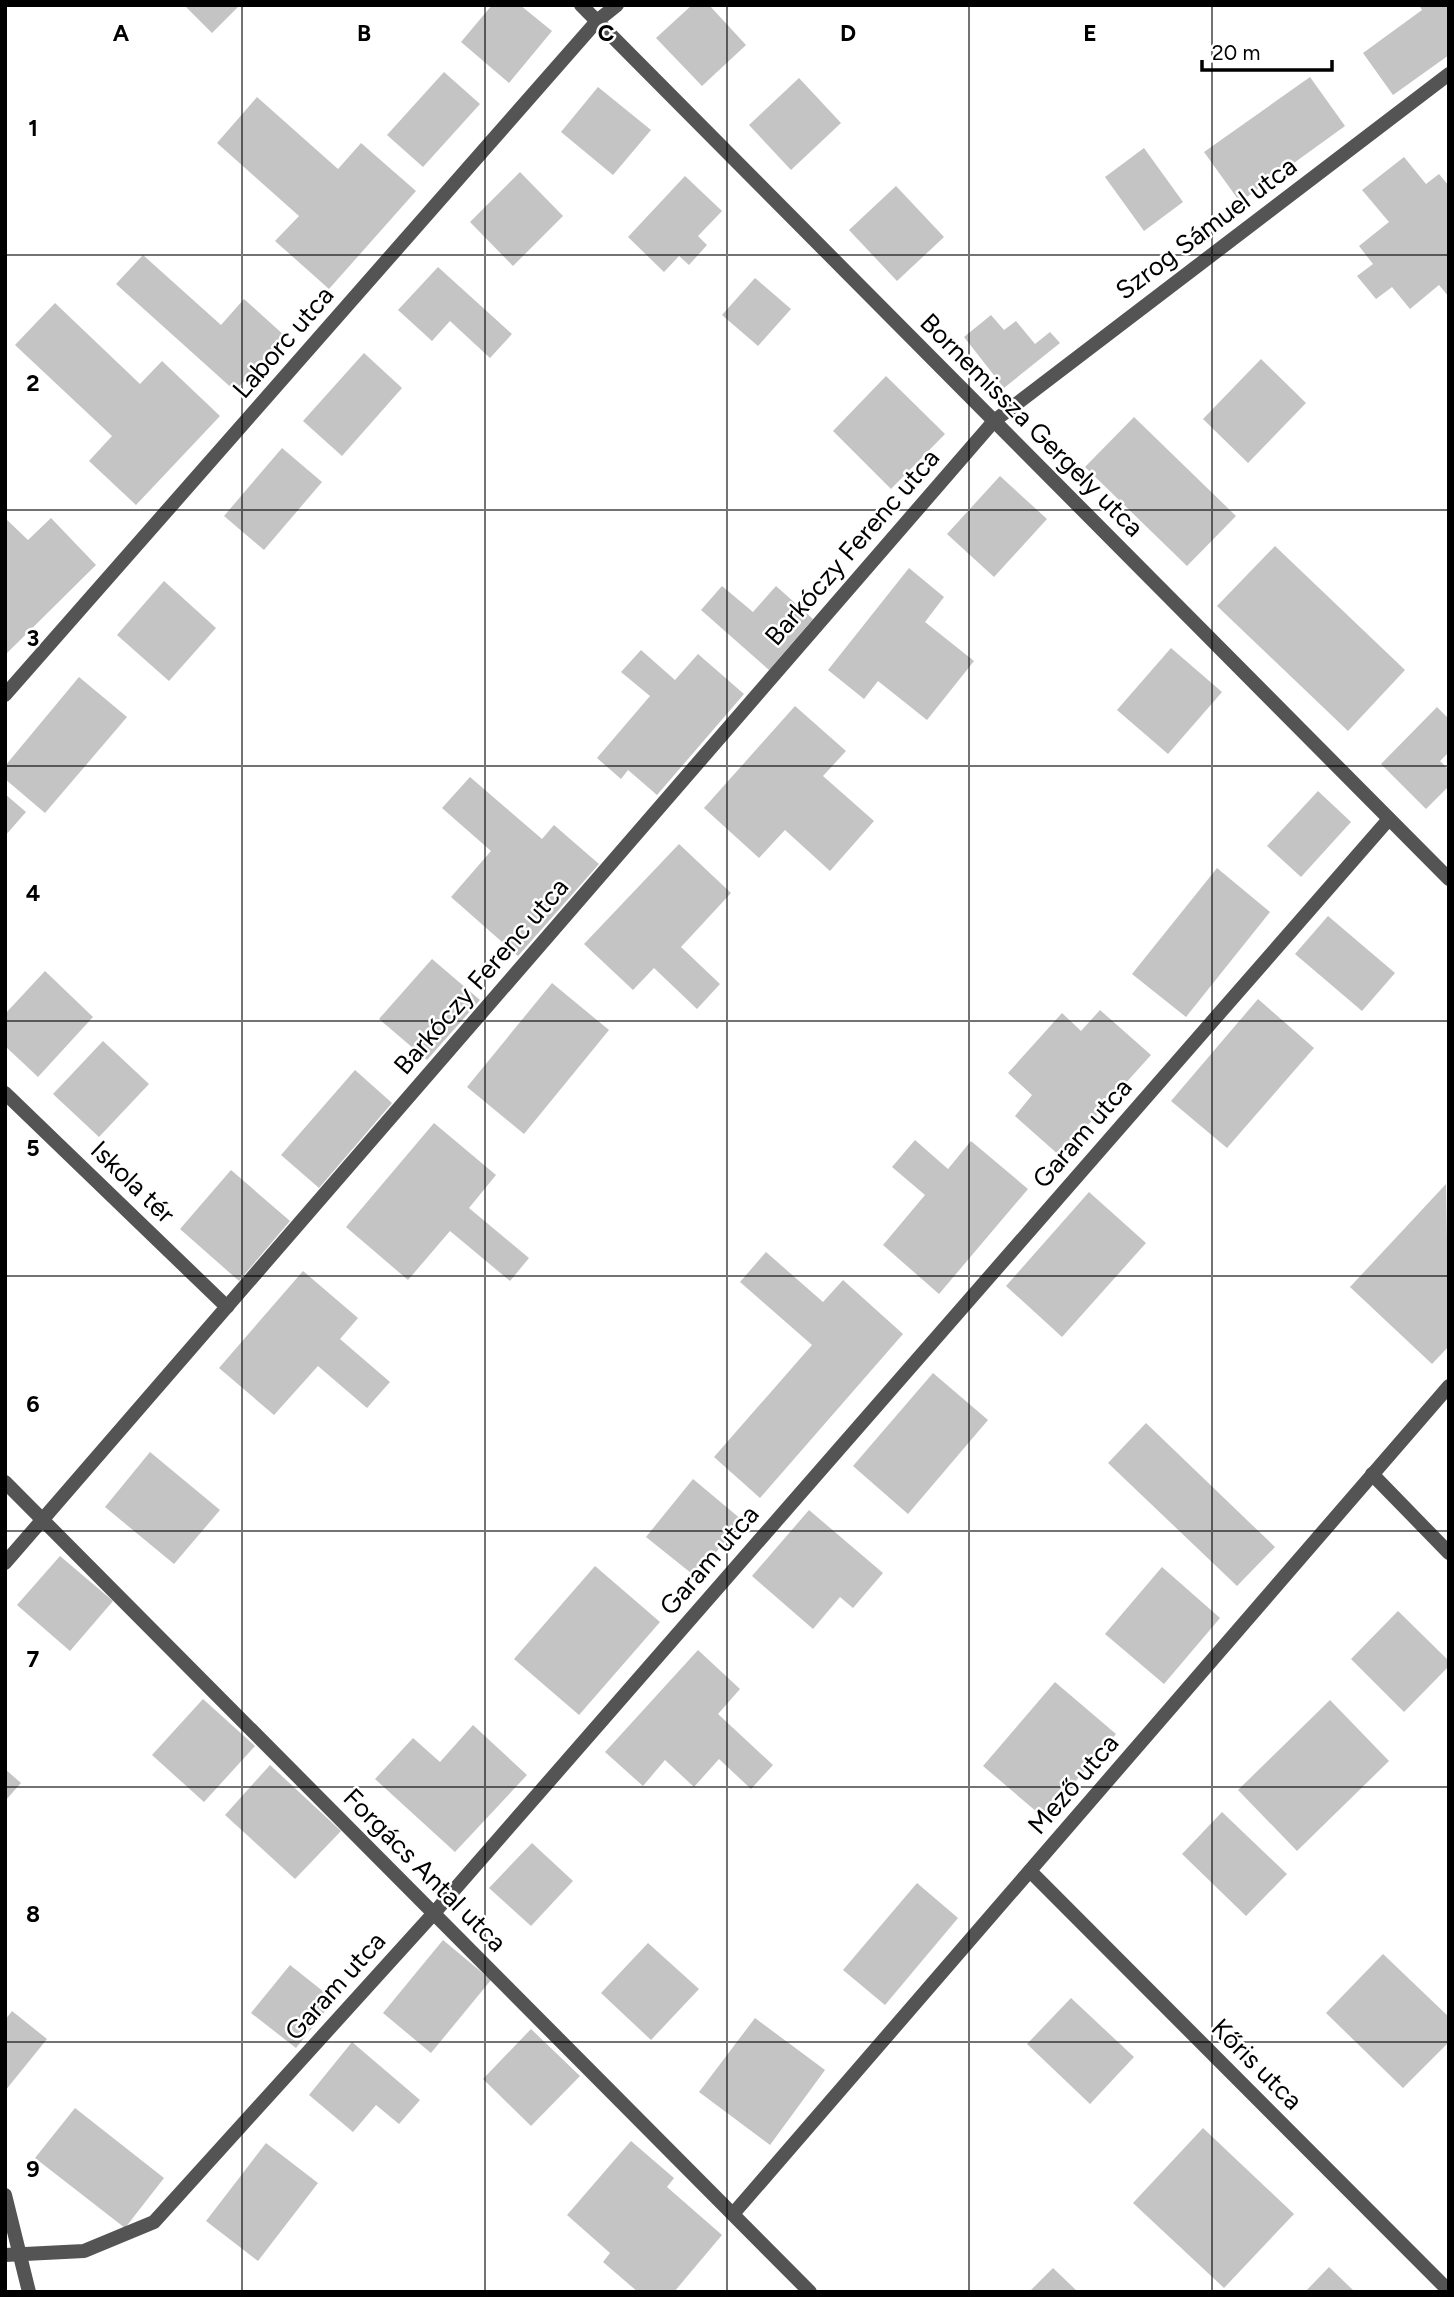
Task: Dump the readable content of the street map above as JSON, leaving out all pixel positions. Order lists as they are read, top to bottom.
{
  "streets": {
    "street": [
      "Szrog Sámuel utca",
      "Laborc utca",
      "Bornemissza Gergely utca",
      "Barkóczy Ferenc utca",
      "Garam utca",
      "Iskola tér",
      "Mező utca",
      "Forgács Antal utca",
      "Kőris utca"
    ]
  },
  "crossings": [
    ["Szrog Sámuel utca", "Bornemissza Gergely utca"],
    ["Szrog Sámuel utca", "Barkóczy Ferenc utca"],
    ["Laborc utca", "Bornemissza Gergely utca"],
    ["Bornemissza Gergely utca", "Barkóczy Ferenc utca"],
    ["Bornemissza Gergely utca", "Garam utca"],
    ["Barkóczy Ferenc utca", "Iskola tér"],
    ["Barkóczy Ferenc utca", "Forgács Antal utca"],
    ["Garam utca", "Forgács Antal utca"],
    ["Mező utca", "Forgács Antal utca"],
    ["Mező utca", "Kőris utca"]
  ],
  "scale_bar": "20 m",
  "grid": {
    "columns": [
      "A",
      "B",
      "C",
      "D",
      "E"
    ],
    "rows": [
      "1",
      "2",
      "3",
      "4",
      "5",
      "6",
      "7",
      "8",
      "9"
    ]
  }
}
